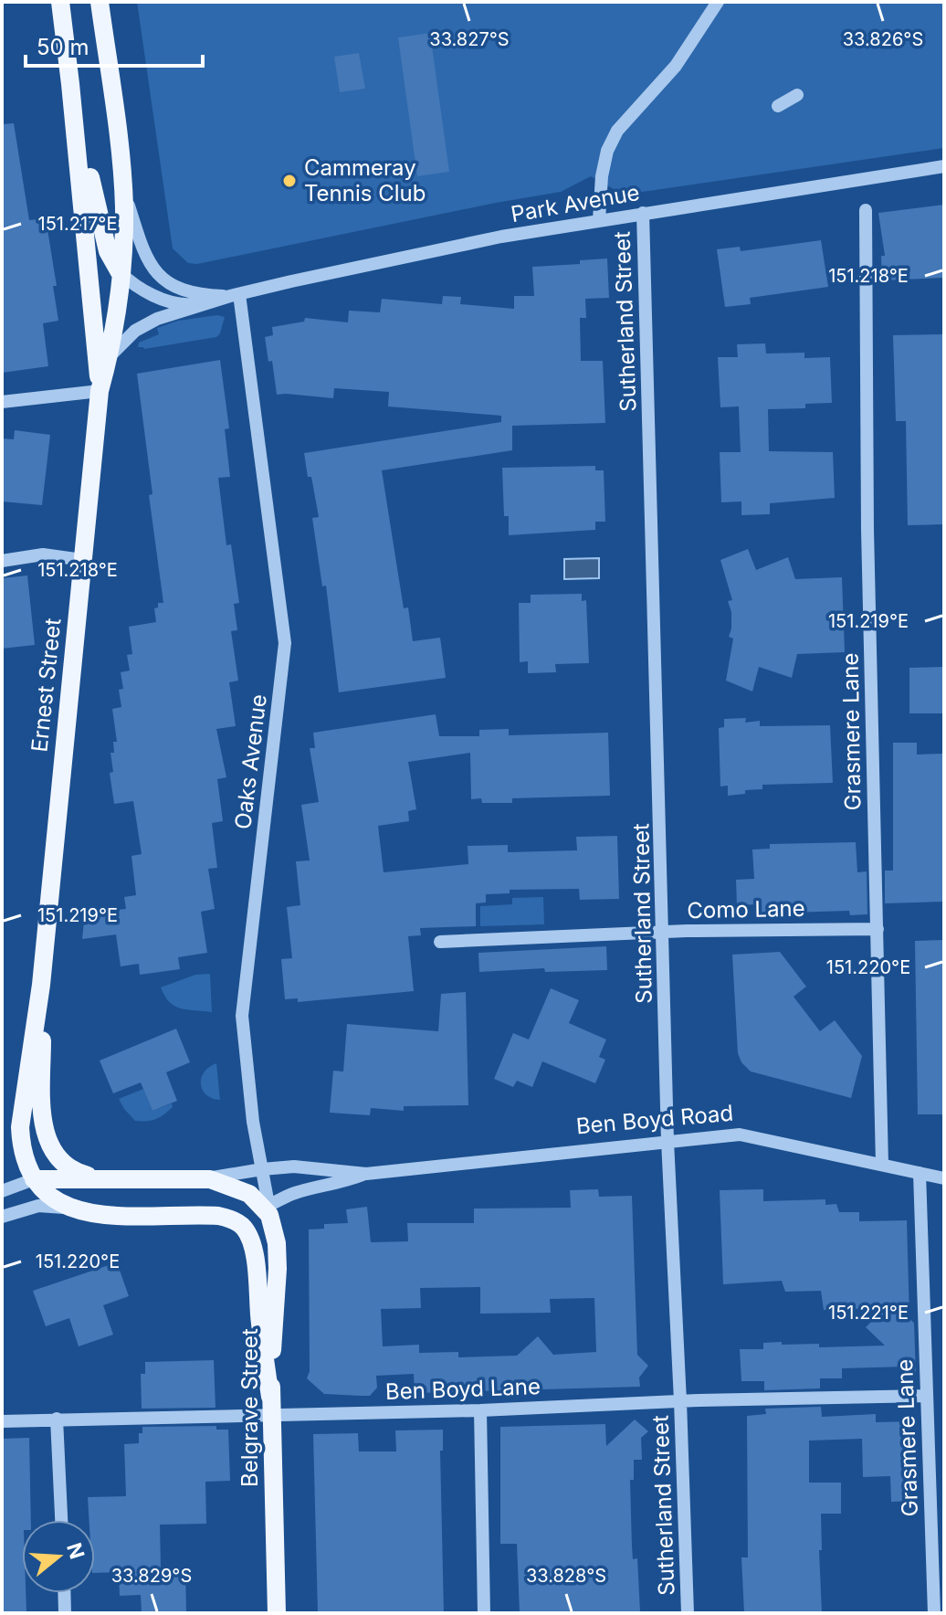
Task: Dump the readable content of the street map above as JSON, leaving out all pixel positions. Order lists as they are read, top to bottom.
{
  "streets": {
    "main road": ["Ernest Street", "Ben Boyd Road", "Belgrave Street"],
    "street": [
      "Park Avenue",
      "Sutherland Street",
      "Grasmere Lane",
      "Oaks Avenue",
      "Como Lane",
      "Ben Boyd Lane"
    ]
  },
  "crossings": [
    ["Park Avenue", "Sutherland Street"],
    ["Park Avenue", "Ernest Street"],
    ["Park Avenue", "Oaks Avenue"],
    ["Sutherland Street", "Como Lane"],
    ["Sutherland Street", "Ben Boyd Road"],
    ["Sutherland Street", "Ben Boyd Lane"],
    ["Ernest Street", "Ben Boyd Road"],
    ["Grasmere Lane", "Como Lane"],
    ["Grasmere Lane", "Ben Boyd Road"],
    ["Grasmere Lane", "Ben Boyd Lane"],
    ["Oaks Avenue", "Ben Boyd Road"],
    ["Oaks Avenue", "Belgrave Street"],
    ["Ben Boyd Road", "Belgrave Street"],
    ["Ben Boyd Lane", "Belgrave Street"]
  ],
  "places": ["Cammeray Tennis Club"],
  "scale_bar": "50 m",
  "north": "right",
  "coordinates": [
    "33.827°S",
    "33.826°S",
    "151.217°E",
    "151.218°E",
    "151.219°E",
    "151.220°E",
    "151.221°E",
    "33.829°S",
    "33.828°S"
  ]
}
